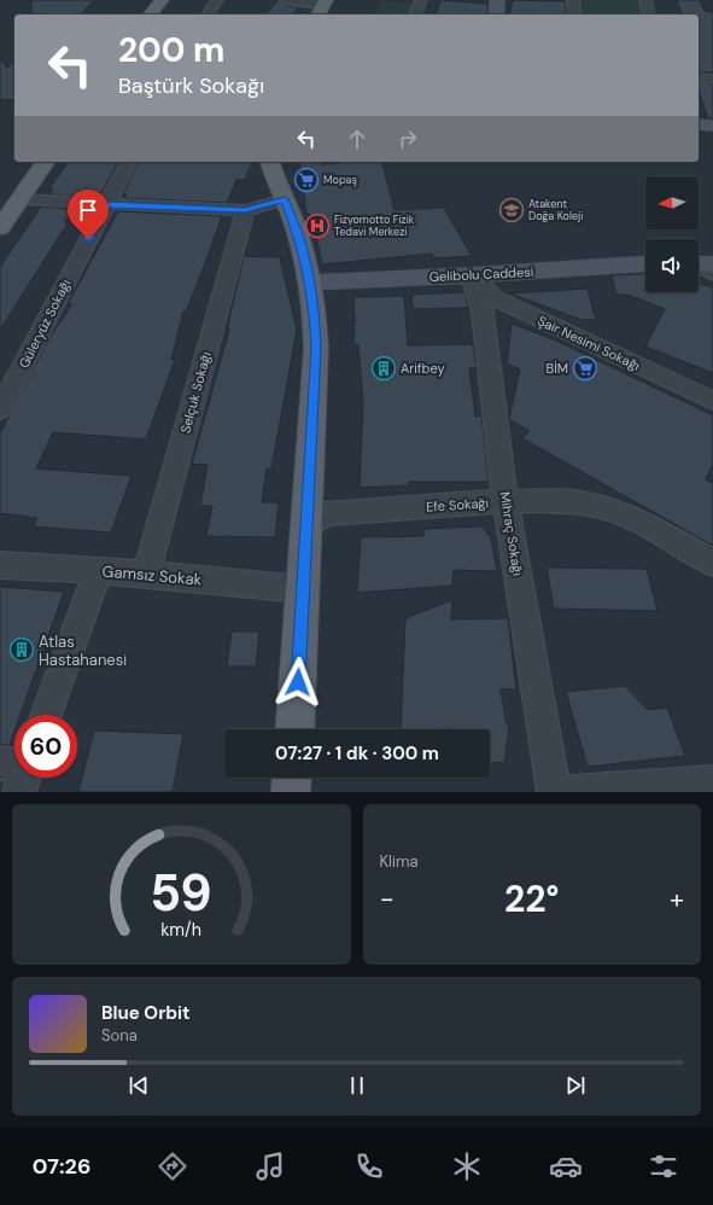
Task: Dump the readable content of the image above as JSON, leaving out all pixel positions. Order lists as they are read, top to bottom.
{
  "streets": {
    "street": [
      "Gelibolu Caddesi",
      "Güleryüz Sokağı",
      "Şair Nesimi Sokağı",
      "Selçuk Sokağı",
      "Efe Sokağı",
      "Mihraç Sokağı",
      "Gamsız Sokak"
    ]
  },
  "crossings": [
    ["Gelibolu Caddesi", "Şair Nesimi Sokağı"],
    ["Gelibolu Caddesi", "Mihraç Sokağı"],
    ["Şair Nesimi Sokağı", "Mihraç Sokağı"],
    ["Selçuk Sokağı", "Gamsız Sokak"],
    ["Efe Sokağı", "Mihraç Sokağı"]
  ],
  "places": {
    "supermarket": ["Mopaş", "BİM"],
    "school or university": ["Atakent Doğa Koleji"],
    "hospital": ["Fizyomotto Fizik Tedavi Merkezi"],
    "building": ["Arifbey", "Atlas Hastahanesi"]
  },
  "north": "left",
  "page": {
    "turn": ["200 m", "Baştürk Sokağı"],
    "limit": "60",
    "trip": "07:27 · 1 dk · 300 m",
    "tile": "Klima",
    "heat": ["−", "22°", "+"],
    "song": ["Blue Orbit", "Sona"],
    "tabs": "07:26",
    "gauge": ["59", "km/h"]
  }
}
